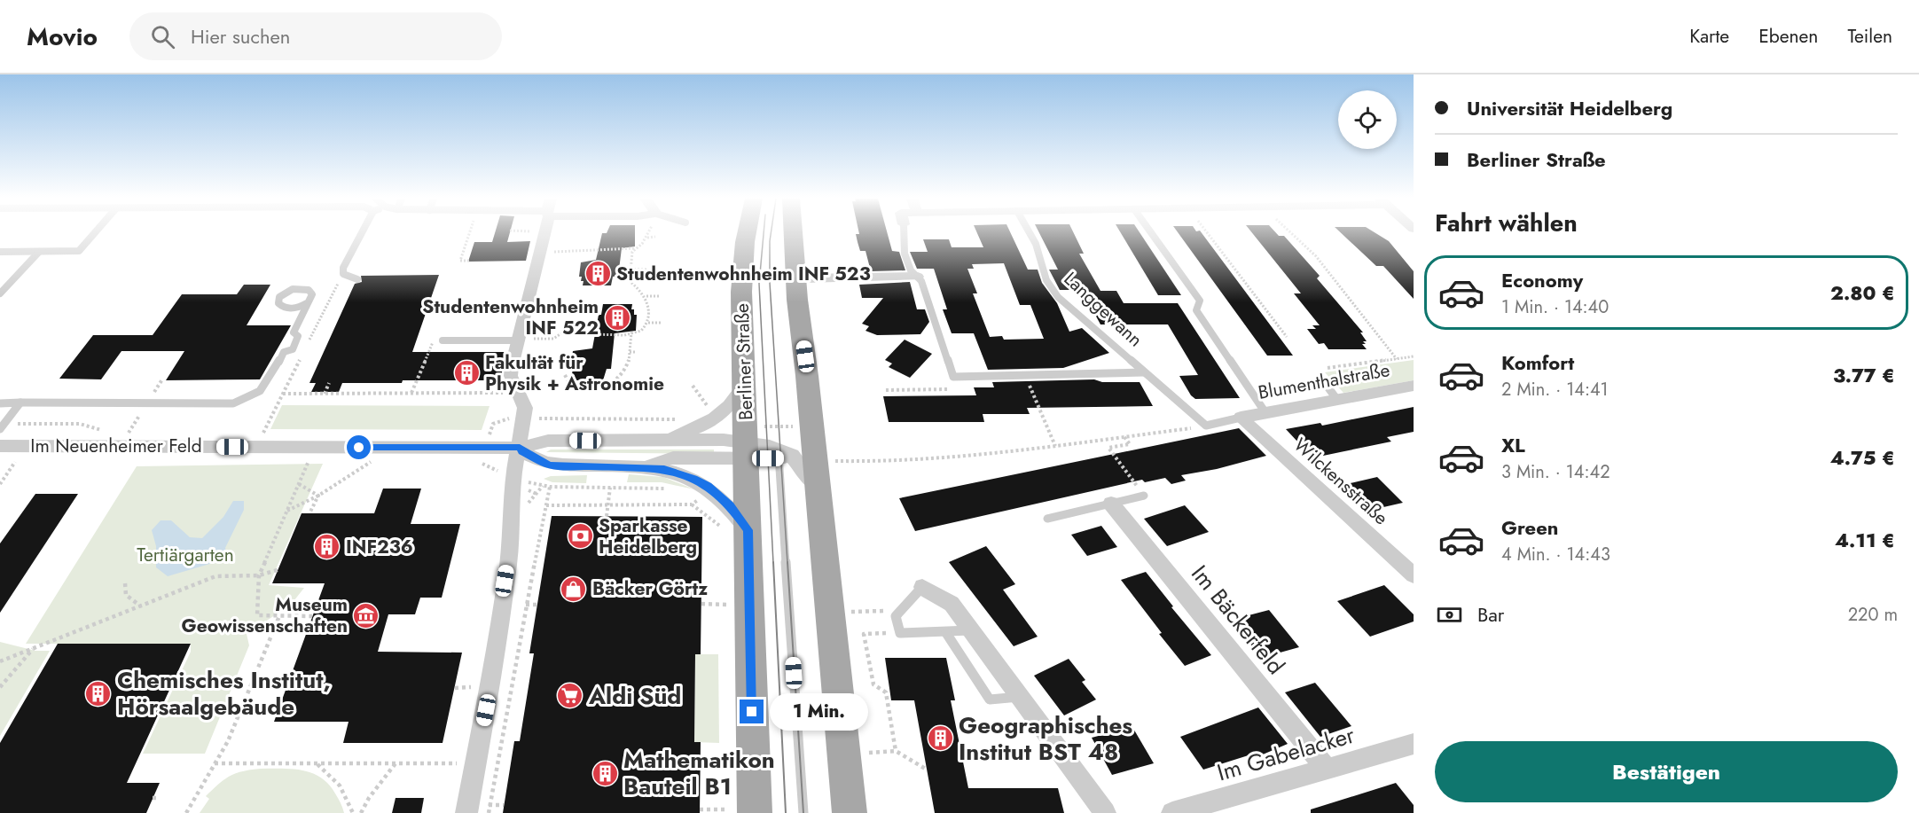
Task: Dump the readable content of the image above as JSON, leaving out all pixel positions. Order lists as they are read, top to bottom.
{
  "streets": {
    "main road": ["Berliner Straße"],
    "street": [
      "Blumenthalstraße",
      "Im Neuenheimer Feld",
      "Wilckensstraße",
      "Im Bäckerfeld",
      "Im Gabelacker"
    ],
    "lane": ["Langgewann"]
  },
  "crossings": [
    ["Berliner Straße", "Im Neuenheimer Feld"],
    ["Blumenthalstraße", "Wilckensstraße"],
    ["Im Bäckerfeld", "Im Gabelacker"]
  ],
  "parks": ["Tertiärgarten"],
  "places": {
    "building": [
      "Studentenwohnheim INF 523",
      "Studentenwohnheim INF 522",
      "Fakultät für Physik + Astronomie",
      "INF236",
      "Chemisches Institut, Hörsaalgebäude",
      "Geographisches Institut BST 48",
      "Mathematikon Bauteil B1"
    ],
    "bank": ["Sparkasse Heidelberg"],
    "shop": ["Bäcker Görtz"],
    "museum": ["Museum Geowissenschaften"],
    "supermarket": ["Aldi Süd"]
  },
  "page": {
    "header": "Movio",
    "search": "Hier suchen",
    "nav": ["Karte", "Ebenen", "Teilen"],
    "banner": ["Universität Heidelberg", "Berliner Straße"],
    "heading": "Fahrt wählen",
    "list": [
      {
        "name": "Economy",
        "note": "1 Min. · 14:40",
        "value": "2.80 €"
      },
      {
        "name": "Komfort",
        "note": "2 Min. · 14:41",
        "value": "3.77 €"
      },
      {
        "name": "XL",
        "note": "3 Min. · 14:42",
        "value": "4.75 €"
      },
      {
        "name": "Green",
        "note": "4 Min. · 14:43",
        "value": "4.11 €"
      }
    ],
    "pay": ["Bar", "220 m"],
    "bubble": "1 Min.",
    "buttons": "Bestätigen"
  }
}
